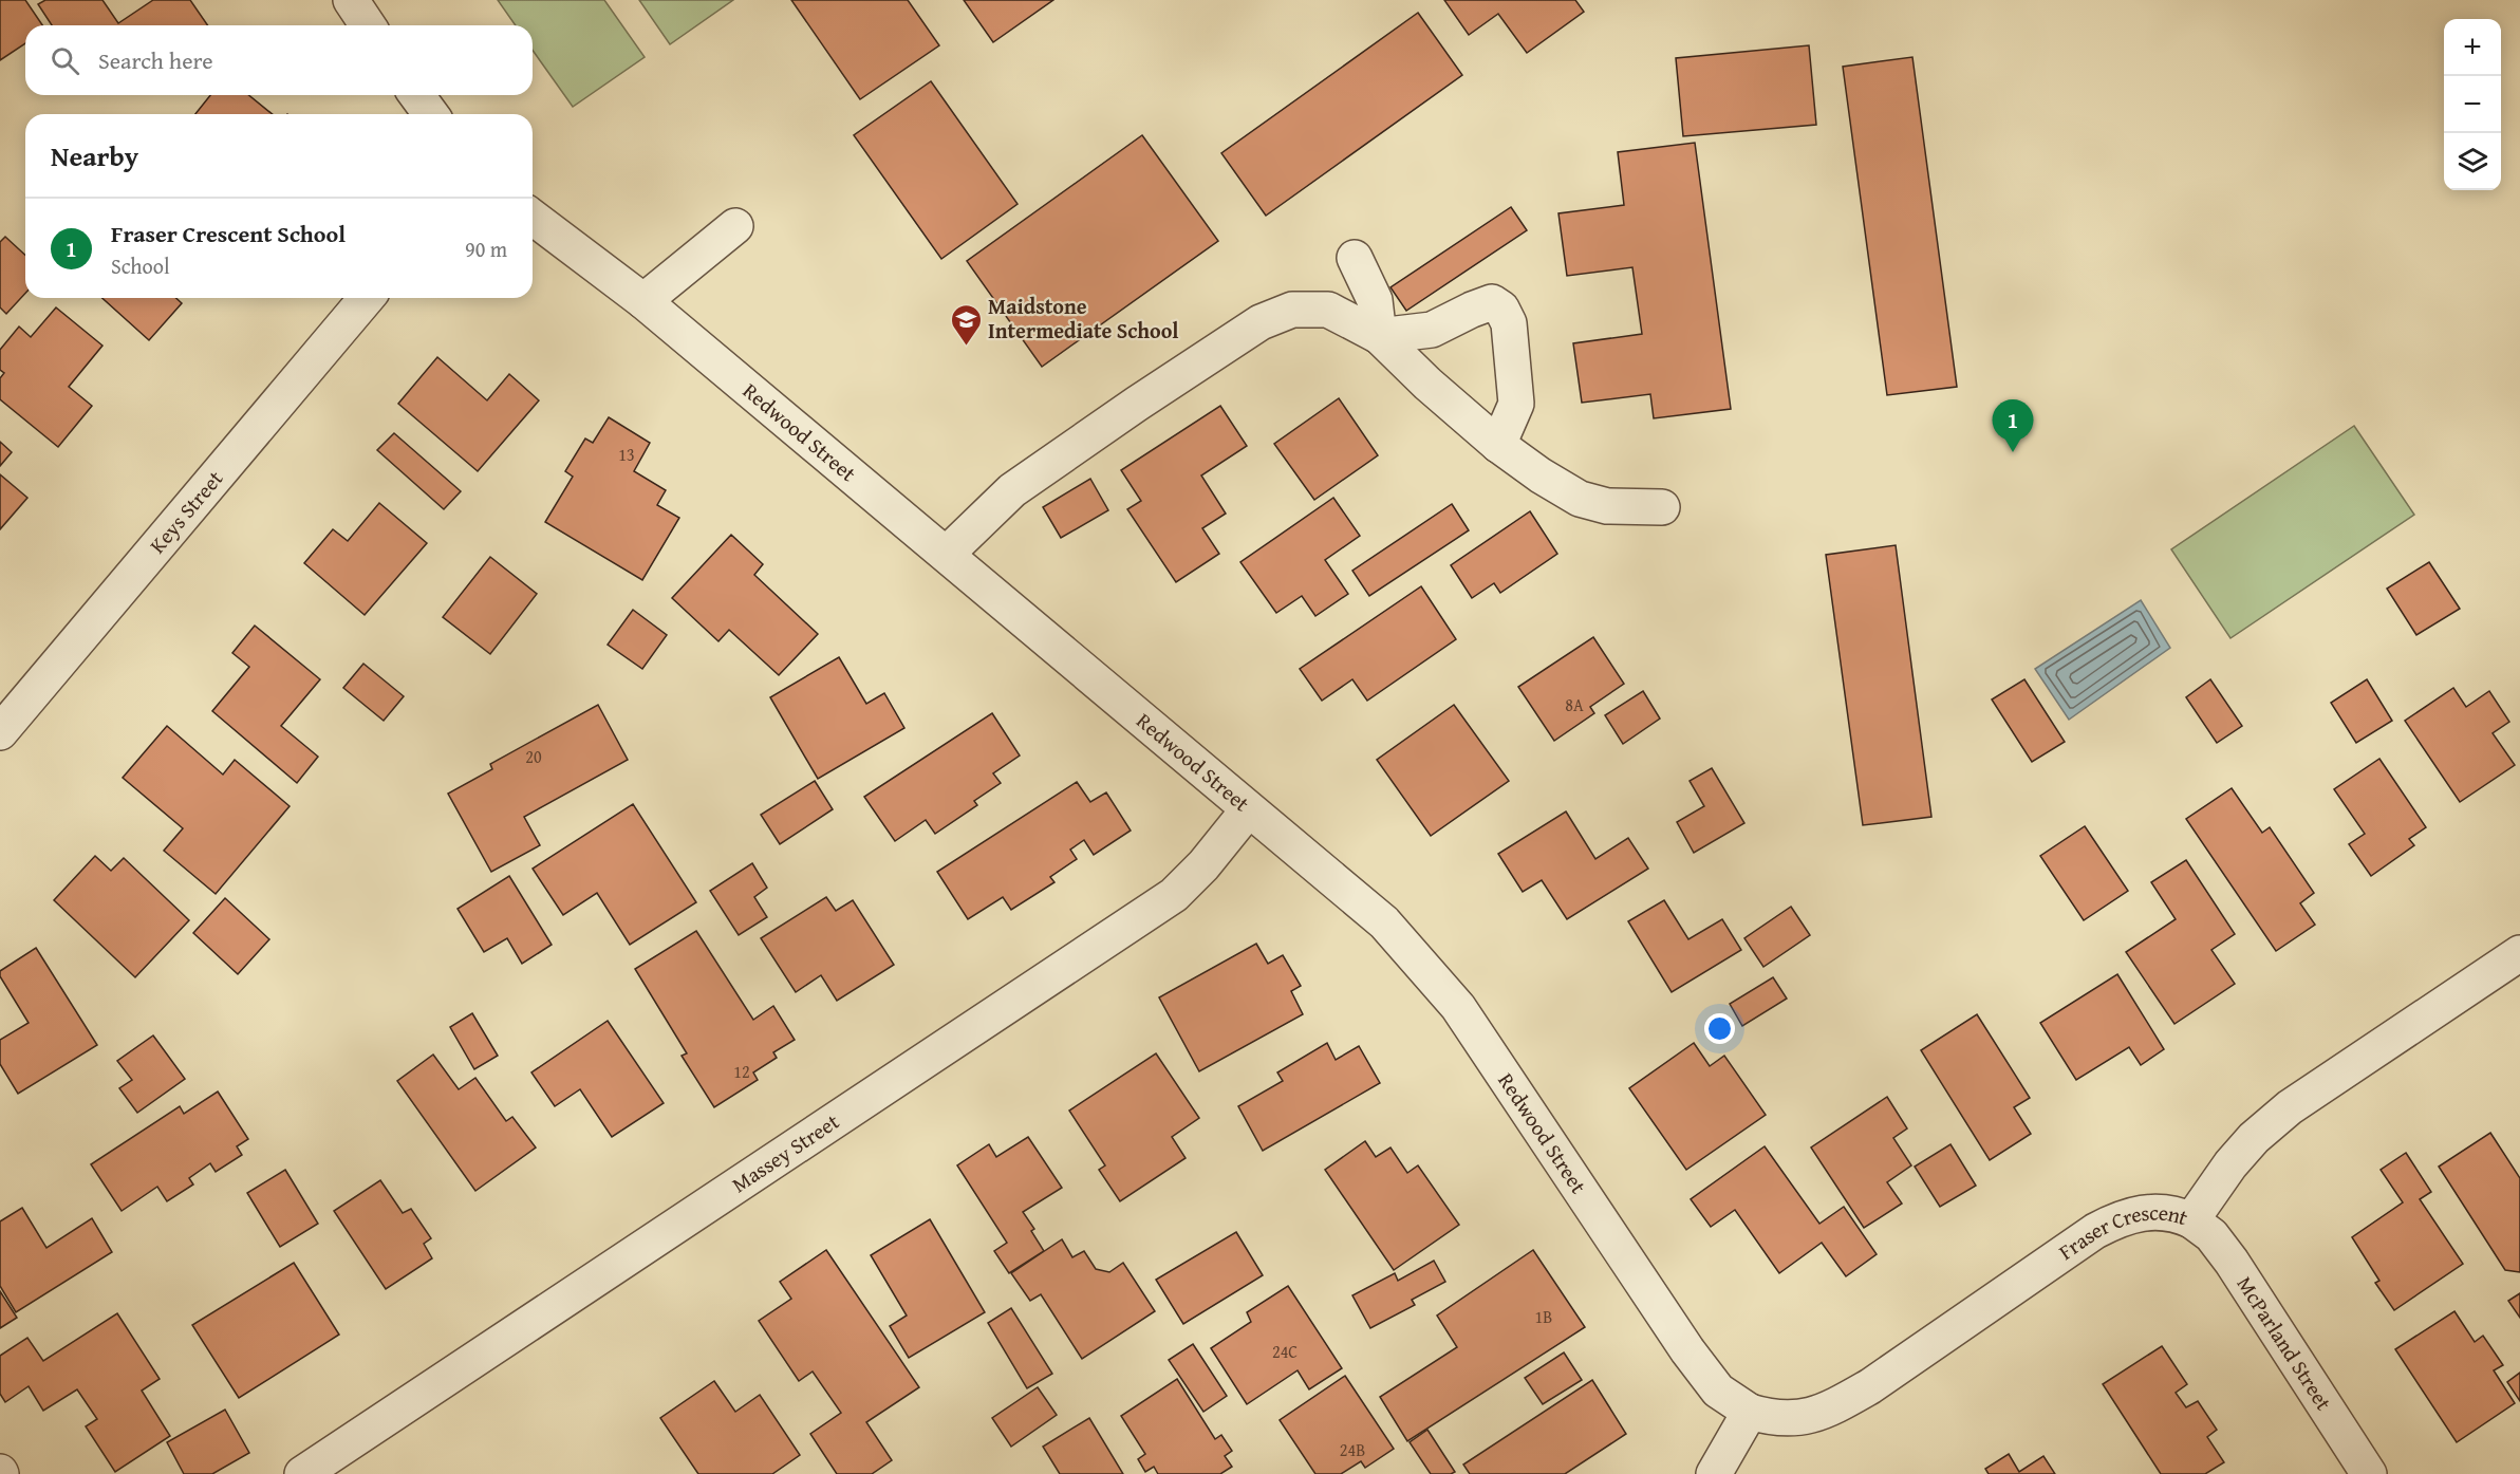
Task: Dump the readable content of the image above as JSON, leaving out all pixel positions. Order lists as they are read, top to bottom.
{
  "streets": {
    "street": [
      "Redwood Street",
      "Keys Street",
      "Massey Street",
      "Fraser Crescent",
      "McParland Street"
    ]
  },
  "crossings": [
    ["Redwood Street", "Massey Street"],
    ["Redwood Street", "Fraser Crescent"],
    ["Fraser Crescent", "McParland Street"]
  ],
  "places": {
    "school or university": ["Maidstone Intermediate School"]
  },
  "house_numbers": [
    "13",
    "8A",
    "20",
    "12",
    "1B",
    "24C",
    "24B"
  ],
  "page": {
    "map_buttons": ["+", "−"],
    "search": "Search here",
    "heading": "Nearby",
    "list": [
      {
        "mark": "1",
        "name": "Fraser Crescent School",
        "note": "School",
        "value": "90 m"
      }
    ],
    "pins": "1"
  }
}
